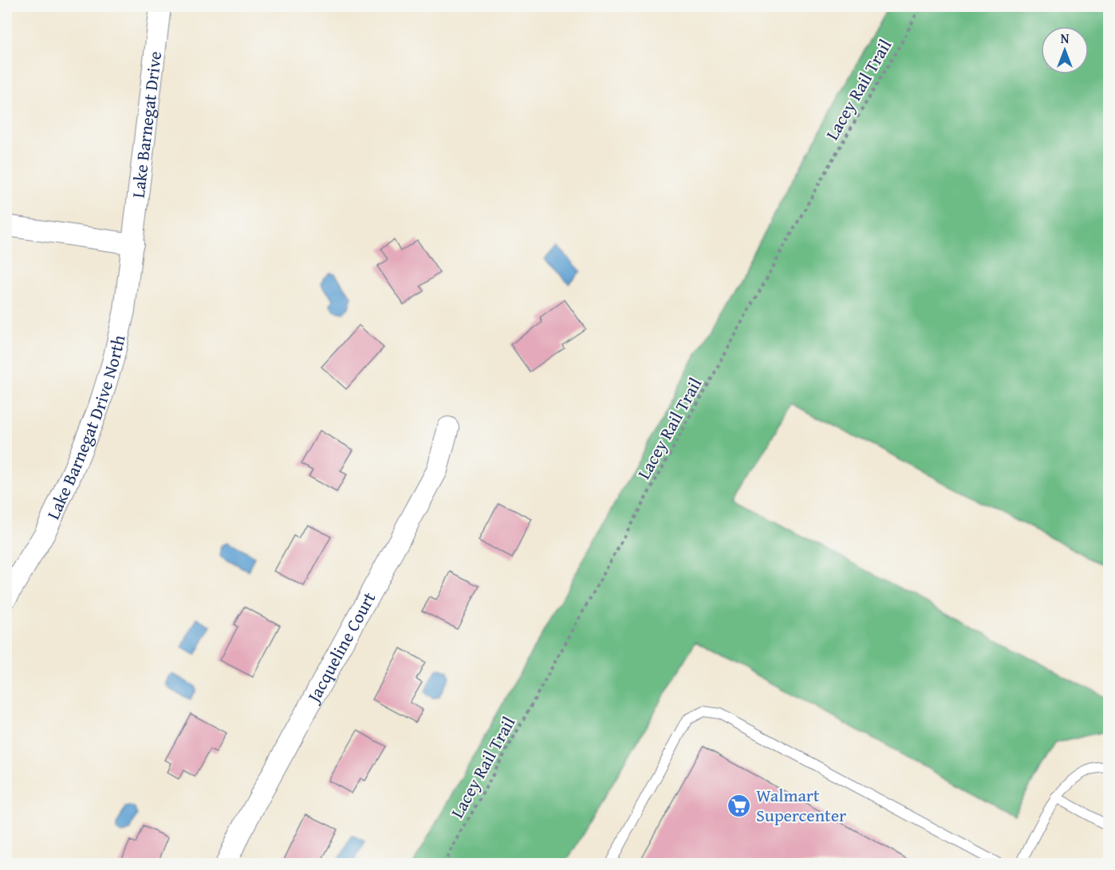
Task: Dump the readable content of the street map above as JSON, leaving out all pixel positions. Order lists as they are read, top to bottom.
{
  "streets": {
    "street": ["Lake Barnegat Drive", "Lake Barnegat Drive North", "Jacqueline Court"],
    "path": ["Lacey Rail Trail"]
  },
  "crossings": [
    ["Lake Barnegat Drive", "Lake Barnegat Drive North"]
  ],
  "places": {
    "supermarket": ["Walmart Supercenter"]
  },
  "north": "top"
}
